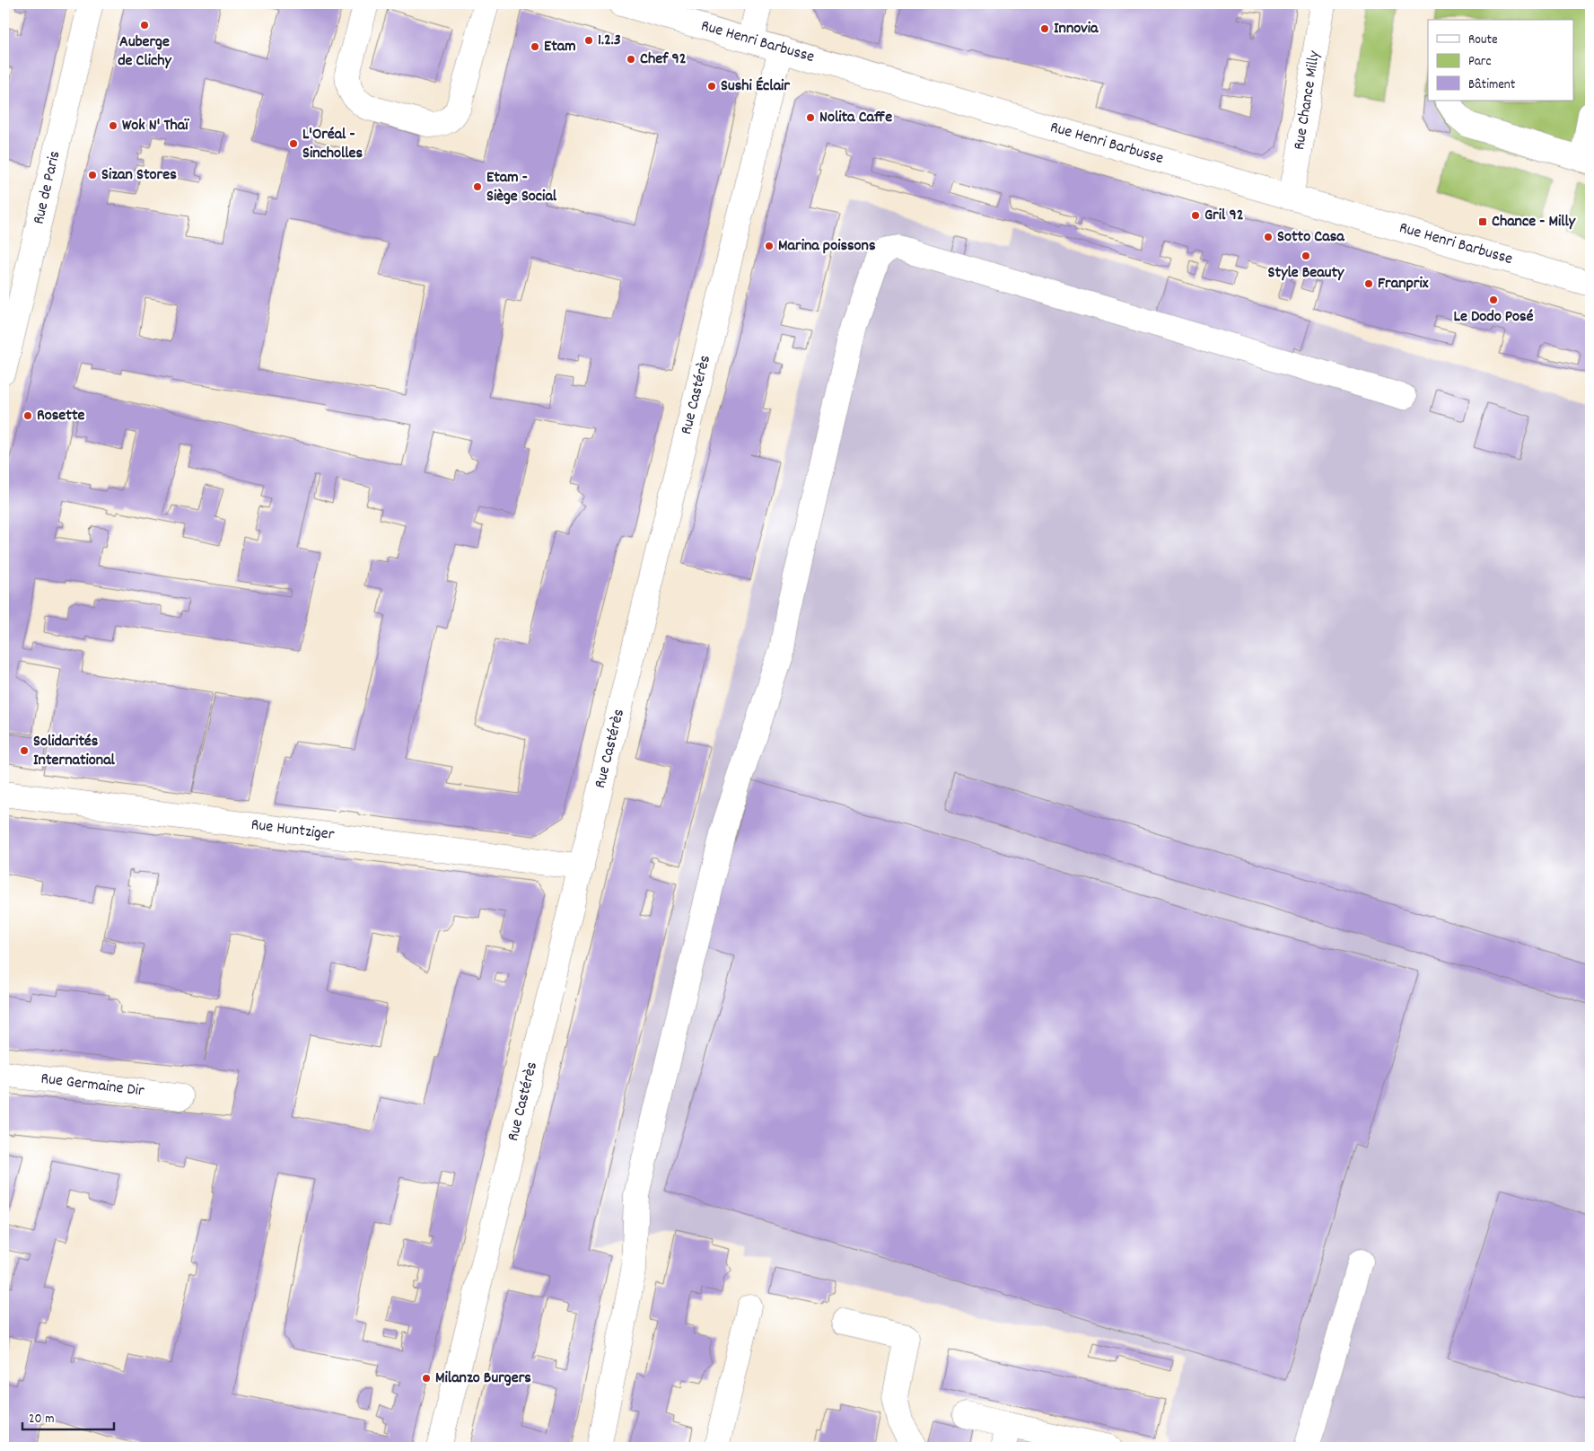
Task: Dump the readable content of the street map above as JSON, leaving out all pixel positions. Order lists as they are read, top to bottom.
{
  "streets": {
    "street": [
      "Rue Henri Barbusse",
      "Rue Chance Milly",
      "Rue de Paris",
      "Rue Castérès",
      "Rue Huntziger",
      "Rue Germaine Dir"
    ]
  },
  "crossings": [
    ["Rue Henri Barbusse", "Rue Chance Milly"],
    ["Rue Henri Barbusse", "Rue Castérès"],
    ["Rue Castérès", "Rue Huntziger"]
  ],
  "places": {
    "other": [
      "Auberge de Clichy",
      "Innovia",
      "1.2.3",
      "Etam",
      "Chef 92",
      "Sushi Éclair",
      "Nolita Caffe",
      "Wok N' Thaï",
      "L'Oréal - Sincholles",
      "Sizan Stores",
      "Etam - Siège Social",
      "Gril 92",
      "Sotto Casa",
      "Marina poissons",
      "Style Beauty",
      "Franprix",
      "Le Dodo Posé",
      "Rosette",
      "Solidarités International",
      "Milanzo Burgers"
    ],
    "transit": ["Chance - Milly"]
  },
  "legend": ["Route", "Parc", "Bâtiment"],
  "scale_bar": "20 m"
}
